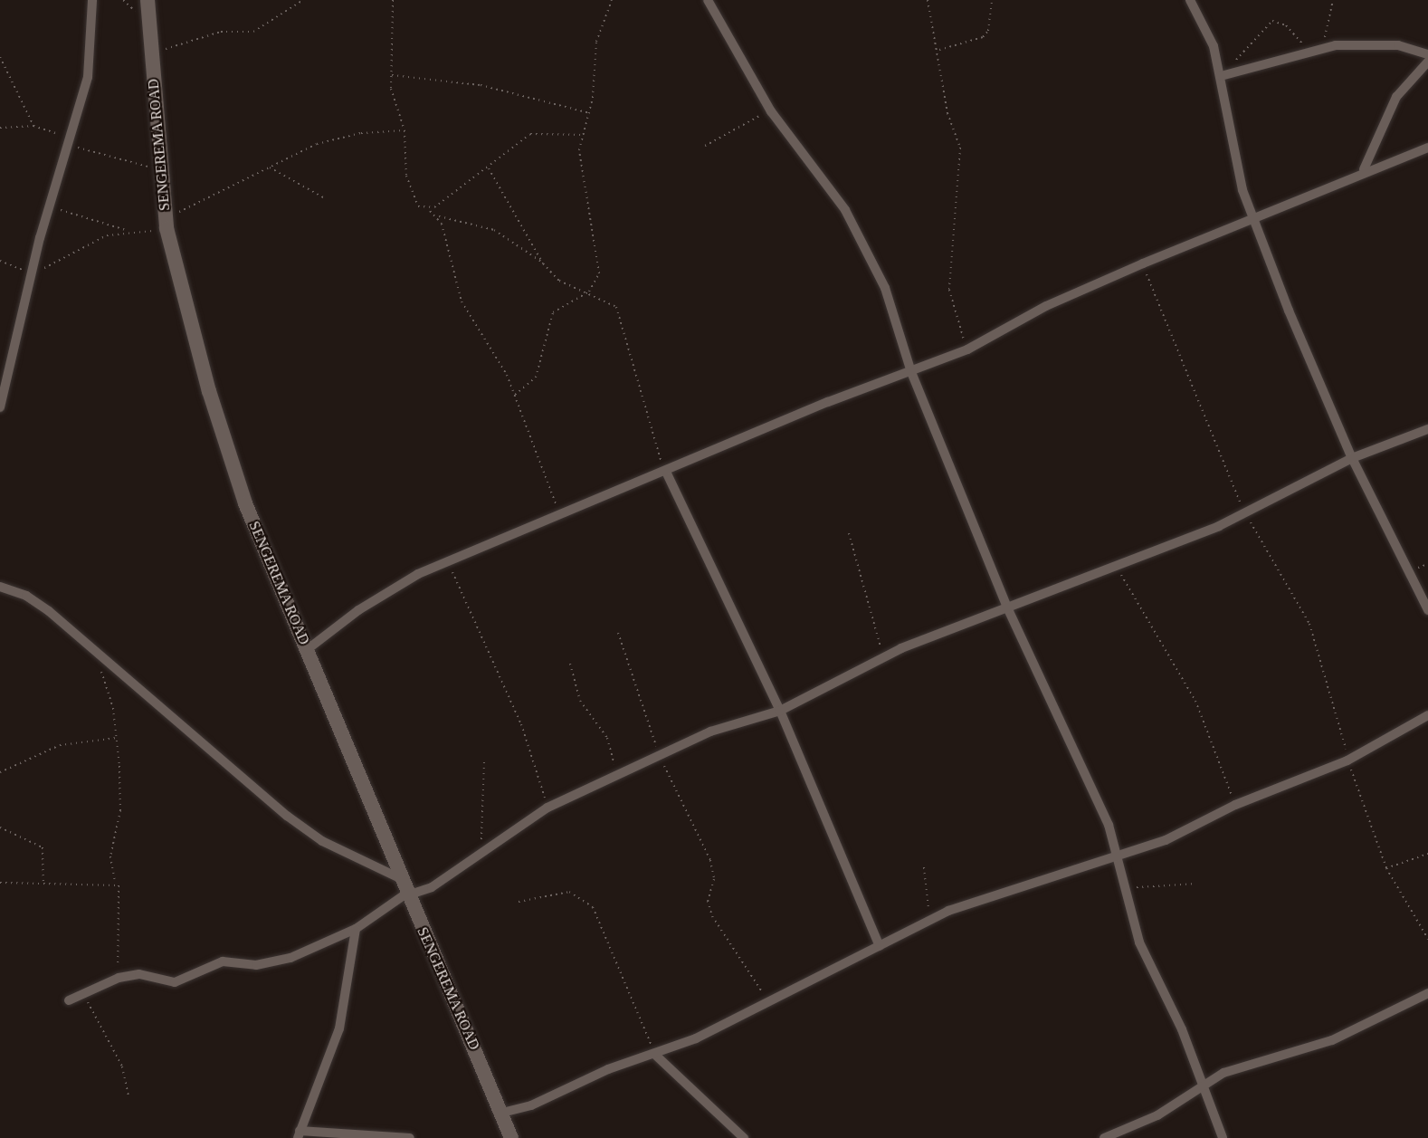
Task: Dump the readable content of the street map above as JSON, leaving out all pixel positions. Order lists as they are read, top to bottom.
{
  "streets": {
    "main road": ["SENGEREMA ROAD"]
  }
}
